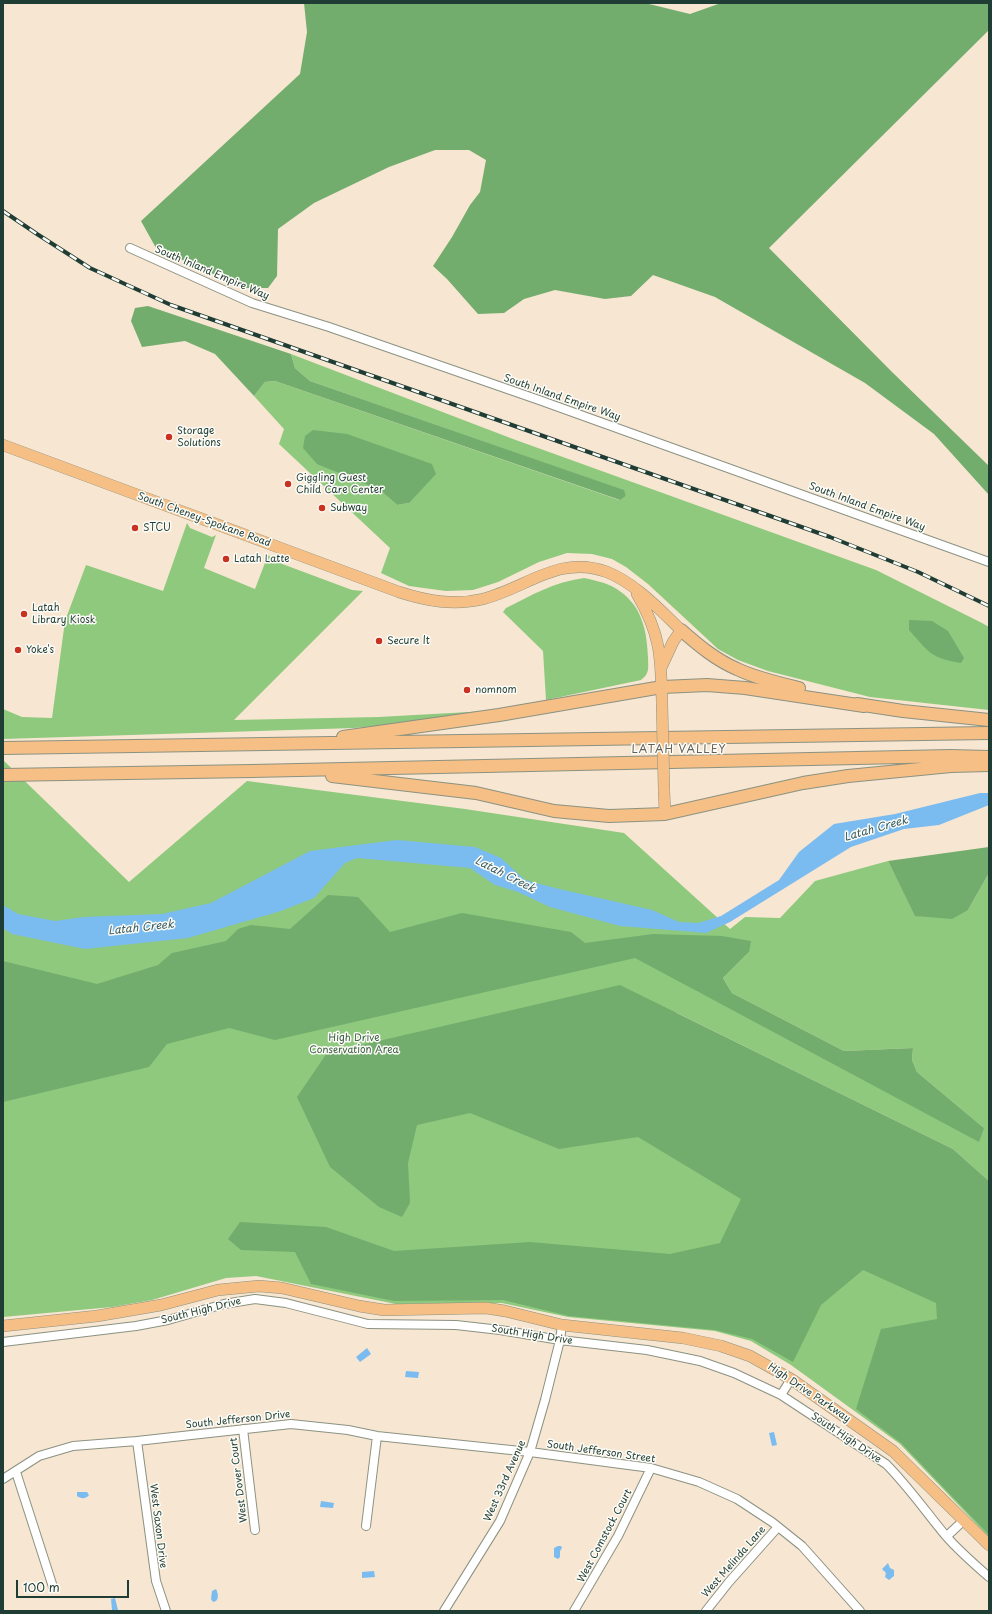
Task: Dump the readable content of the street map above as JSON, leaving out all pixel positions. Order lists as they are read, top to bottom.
{
  "streets": {
    "main road": ["South Cheney-Spokane Road", "South High Drive", "High Drive Parkway"],
    "street": [
      "South Inland Empire Way",
      "South Jefferson Drive",
      "South Jefferson Street",
      "West Dover Court",
      "West 33rd Avenue",
      "West Saxon Drive",
      "West Comstock Court",
      "West Melinda Lane"
    ]
  },
  "crossings": [
    ["South High Drive", "High Drive Parkway"],
    ["South High Drive", "West 33rd Avenue"],
    ["High Drive Parkway", "West 33rd Avenue"],
    ["South Jefferson Drive", "South Jefferson Street"],
    ["South Jefferson Drive", "West Dover Court"],
    ["South Jefferson Drive", "West 33rd Avenue"],
    ["South Jefferson Drive", "West Saxon Drive"],
    ["South Jefferson Street", "West 33rd Avenue"],
    ["South Jefferson Street", "West Comstock Court"],
    ["South Jefferson Street", "West Melinda Lane"]
  ],
  "districts": ["LATAH VALLEY"],
  "water": ["Latah Creek"],
  "parks": ["High Drive Conservation Area"],
  "places": [
    "Storage Solutions",
    "Giggling Guest Child Care Center",
    "Subway",
    "STCU",
    "Latah Latte",
    "Latah Library Kiosk",
    "Secure It",
    "Yoke's",
    "nomnom"
  ],
  "scale_bar": "100 m"
}
